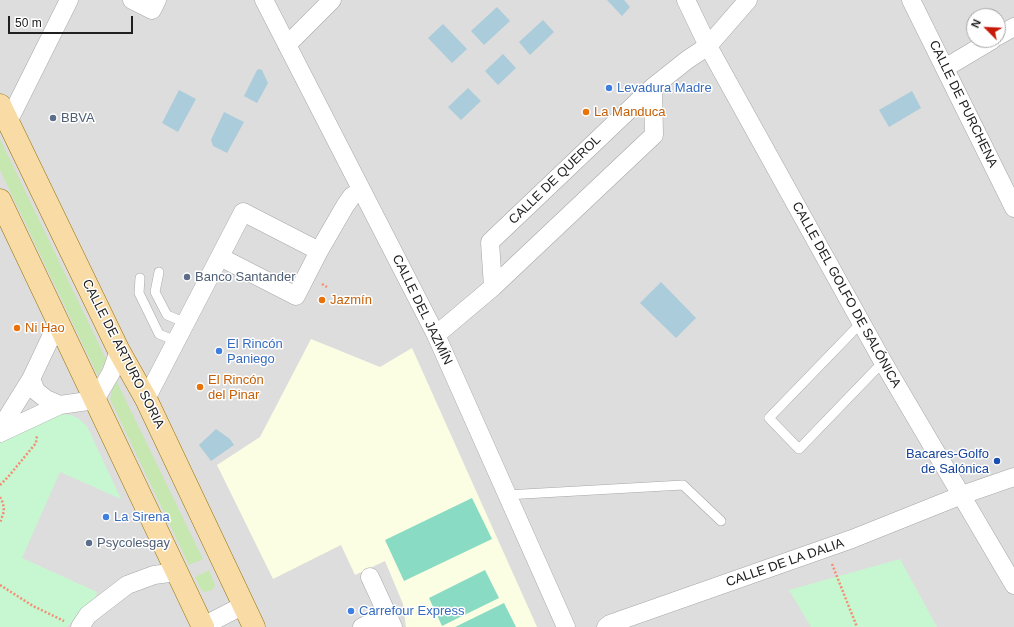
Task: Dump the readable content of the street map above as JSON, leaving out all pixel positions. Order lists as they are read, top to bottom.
{
  "streets": {
    "main road": ["CALLE DE ARTURO SORIA"],
    "street": [
      "CALLE DE PURCHENA",
      "CALLE DE QUEROL",
      "CALLE DEL GOLFO DE SALÓNICA",
      "CALLE DEL JAZMÍN",
      "CALLE DE LA DALIA"
    ]
  },
  "crossings": [
    ["CALLE DE QUEROL", "CALLE DEL GOLFO DE SALÓNICA"],
    ["CALLE DEL GOLFO DE SALÓNICA", "CALLE DE LA DALIA"]
  ],
  "places": [
    "Levadura Madre",
    "La Manduca",
    "BBVA",
    "Banco Santander",
    "Jazmín",
    "Ni Hao",
    "El Rincón Paniego",
    "El Rincón del Pinar",
    "Bacares-Golfo de Salónica",
    "La Sirena",
    "Psycolesgay",
    "Carrefour Express"
  ],
  "scale_bar": "50 m",
  "north": "top left"
}
